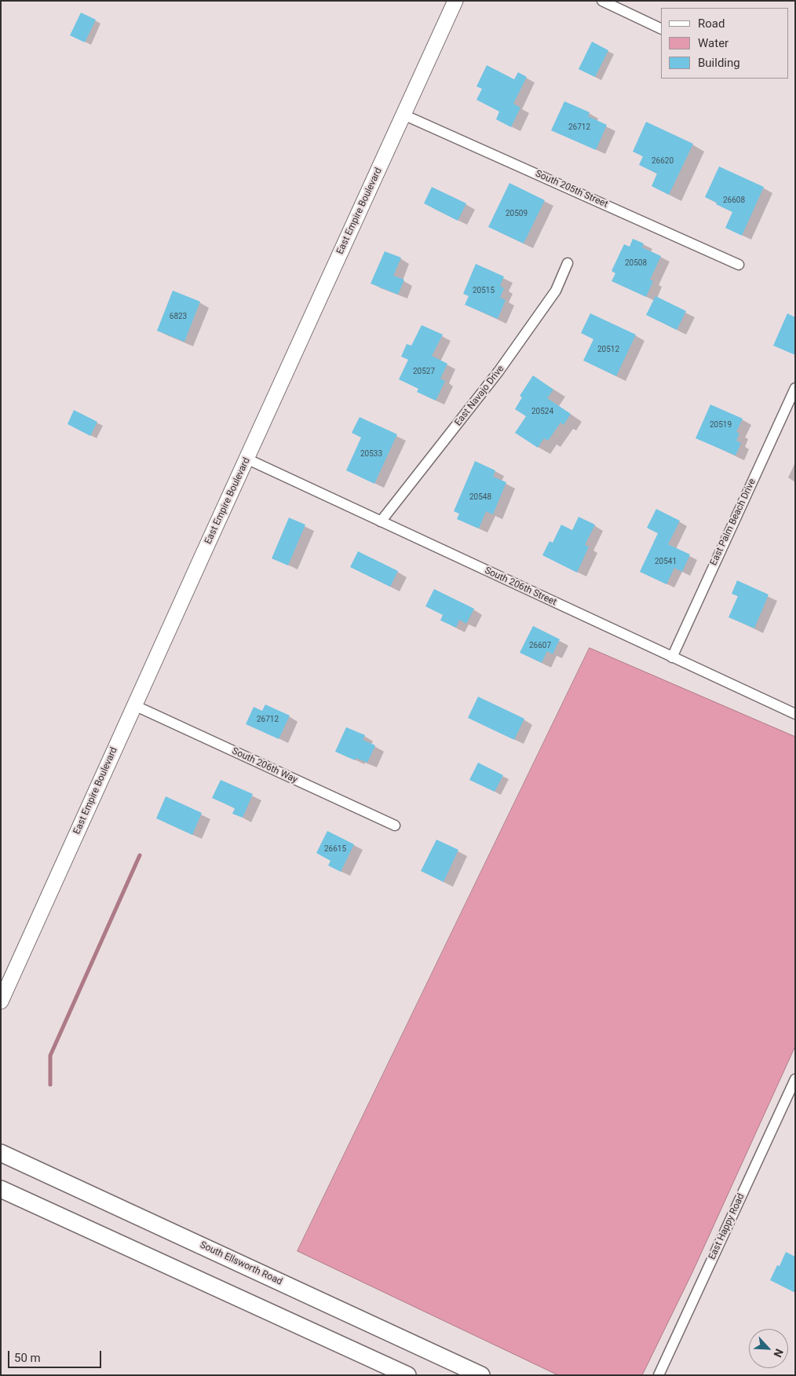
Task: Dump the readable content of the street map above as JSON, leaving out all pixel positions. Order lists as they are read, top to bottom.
{
  "streets": {
    "main road": ["East Empire Boulevard", "South Ellsworth Road"],
    "street": [
      "South 205th Street",
      "East Navajo Drive",
      "East Palm Beach Drive",
      "South 206th Street",
      "South 206th Way",
      "East Happy Road"
    ]
  },
  "crossings": [
    ["South 205th Street", "East Empire Boulevard"],
    ["East Empire Boulevard", "South 206th Street"],
    ["East Empire Boulevard", "South 206th Way"],
    ["East Navajo Drive", "South 206th Street"],
    ["East Palm Beach Drive", "South 206th Street"]
  ],
  "house_numbers": [
    "26712",
    "26620",
    "26608",
    "20509",
    "20508",
    "20515",
    "6823",
    "20512",
    "20527",
    "20524",
    "20519",
    "20533",
    "20548",
    "20541",
    "26607",
    "26712",
    "26615"
  ],
  "legend": ["Road", "Water", "Building"],
  "scale_bar": "50 m",
  "north": "bottom right"
}
